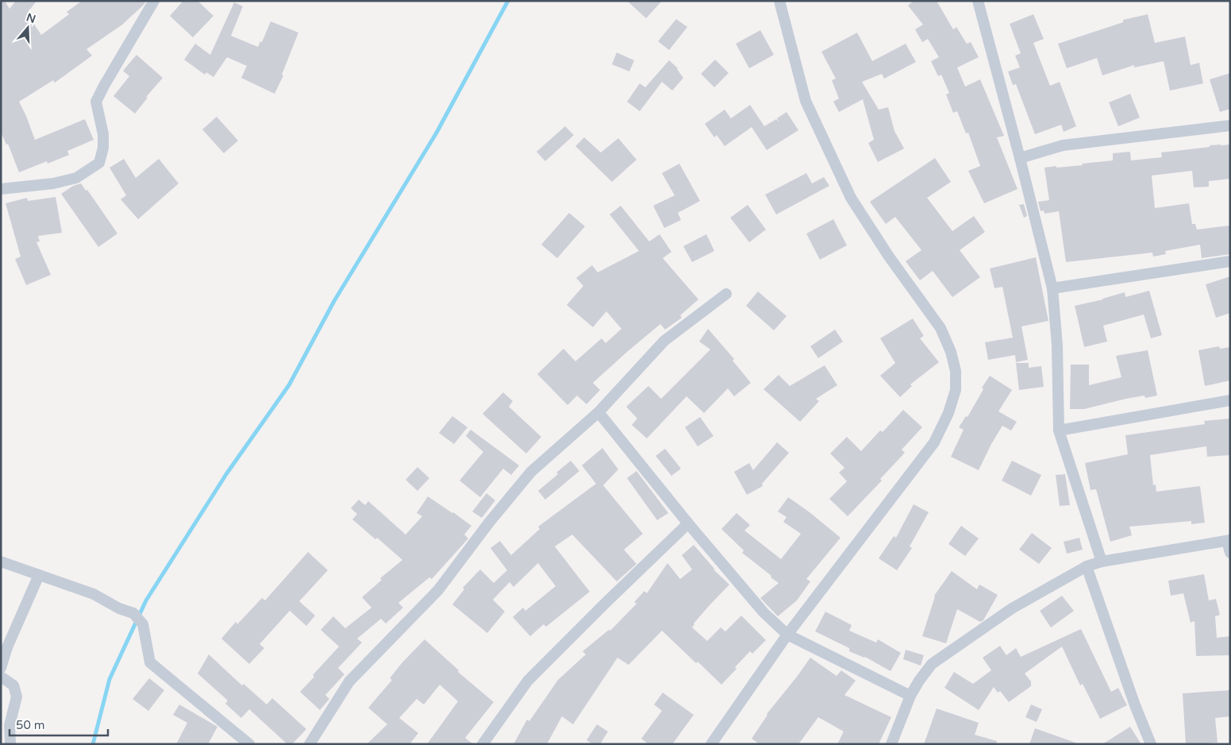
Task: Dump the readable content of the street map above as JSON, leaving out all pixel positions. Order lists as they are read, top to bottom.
{
  "scale_bar": "50 m",
  "north": "top"
}
